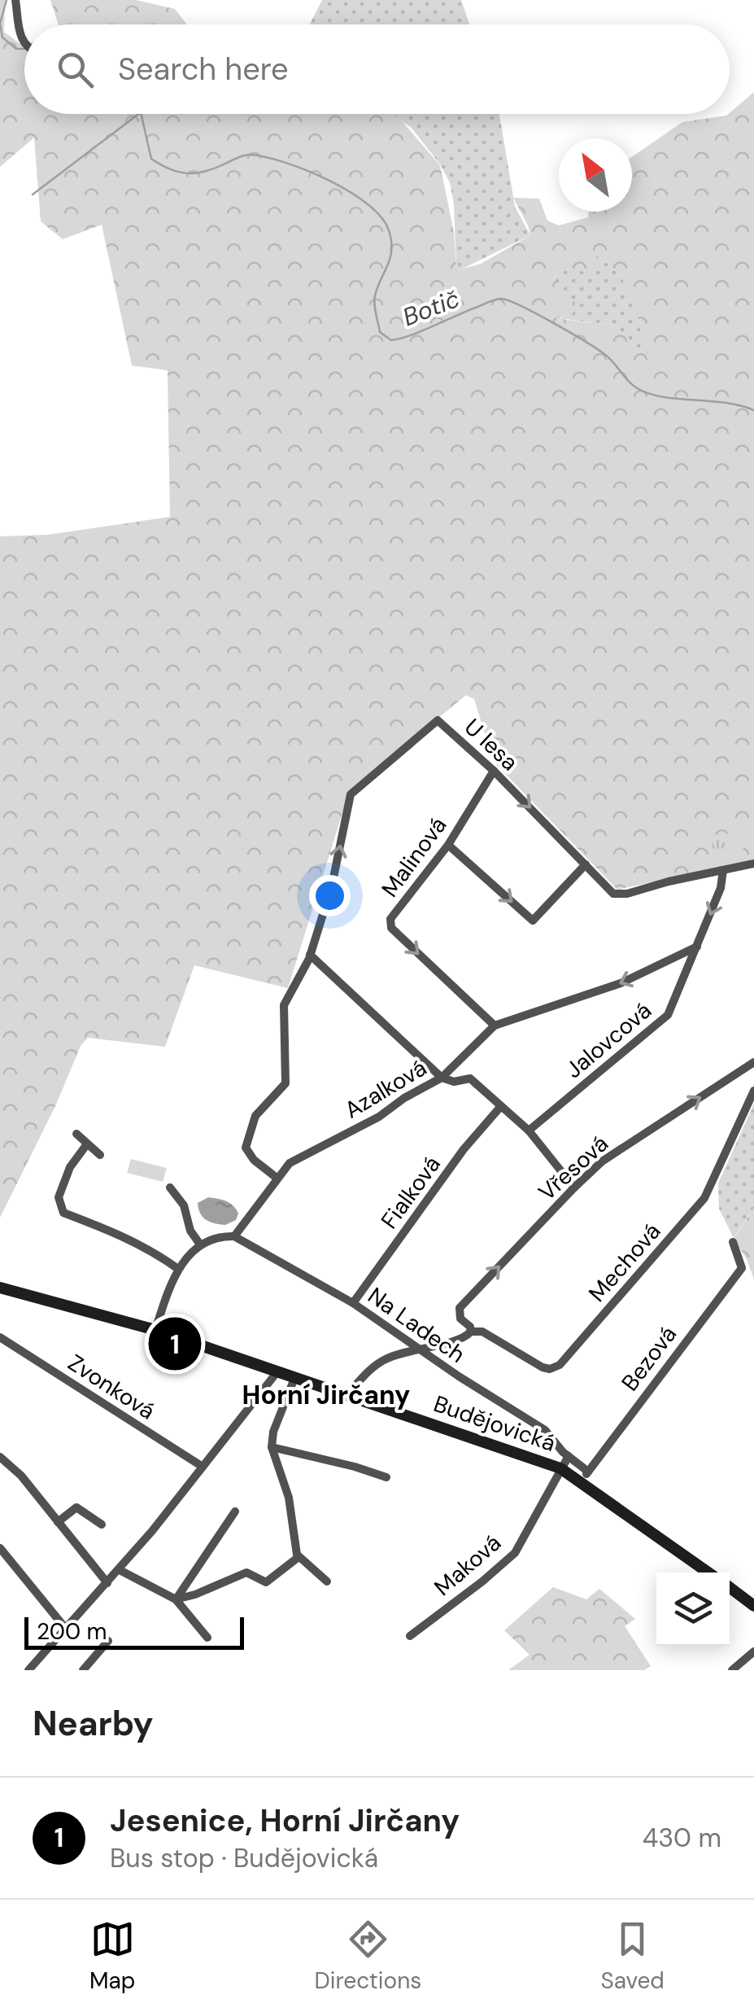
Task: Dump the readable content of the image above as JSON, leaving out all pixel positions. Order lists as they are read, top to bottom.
{
  "streets": {
    "main road": ["Budějovická"],
    "street": [
      "U lesa",
      "Malinová",
      "Jalovcová",
      "Azalková",
      "Vřesová",
      "Fialková",
      "Mechová",
      "Na Ladech",
      "Bezová",
      "Zvonková",
      "Maková"
    ]
  },
  "crossings": [
    ["U lesa", "Malinová"],
    ["U lesa", "Jalovcová"],
    ["Malinová", "Azalková"],
    ["Jalovcová", "Azalková"],
    ["Azalková", "Na Ladech"],
    ["Vřesová", "Mechová"],
    ["Fialková", "Na Ladech"],
    ["Na Ladech", "Bezová"],
    ["Na Ladech", "Budějovická"],
    ["Bezová", "Budějovická"],
    ["Budějovická", "Maková"]
  ],
  "one_way": ["Azalková", "Vřesová"],
  "districts": ["Horní Jirčany"],
  "water": ["Botič"],
  "scale_bar": "200 m",
  "north": "top left",
  "page": {
    "search": "Search here",
    "pins": "1",
    "scale": "200 m",
    "heading": "Nearby",
    "list": [
      {
        "mark": "1",
        "name": "Jesenice, Horní Jirčany",
        "note": "Bus stop · Budějovická",
        "value": "430 m"
      }
    ],
    "nav": ["Map", "Directions", "Saved"]
  }
}
